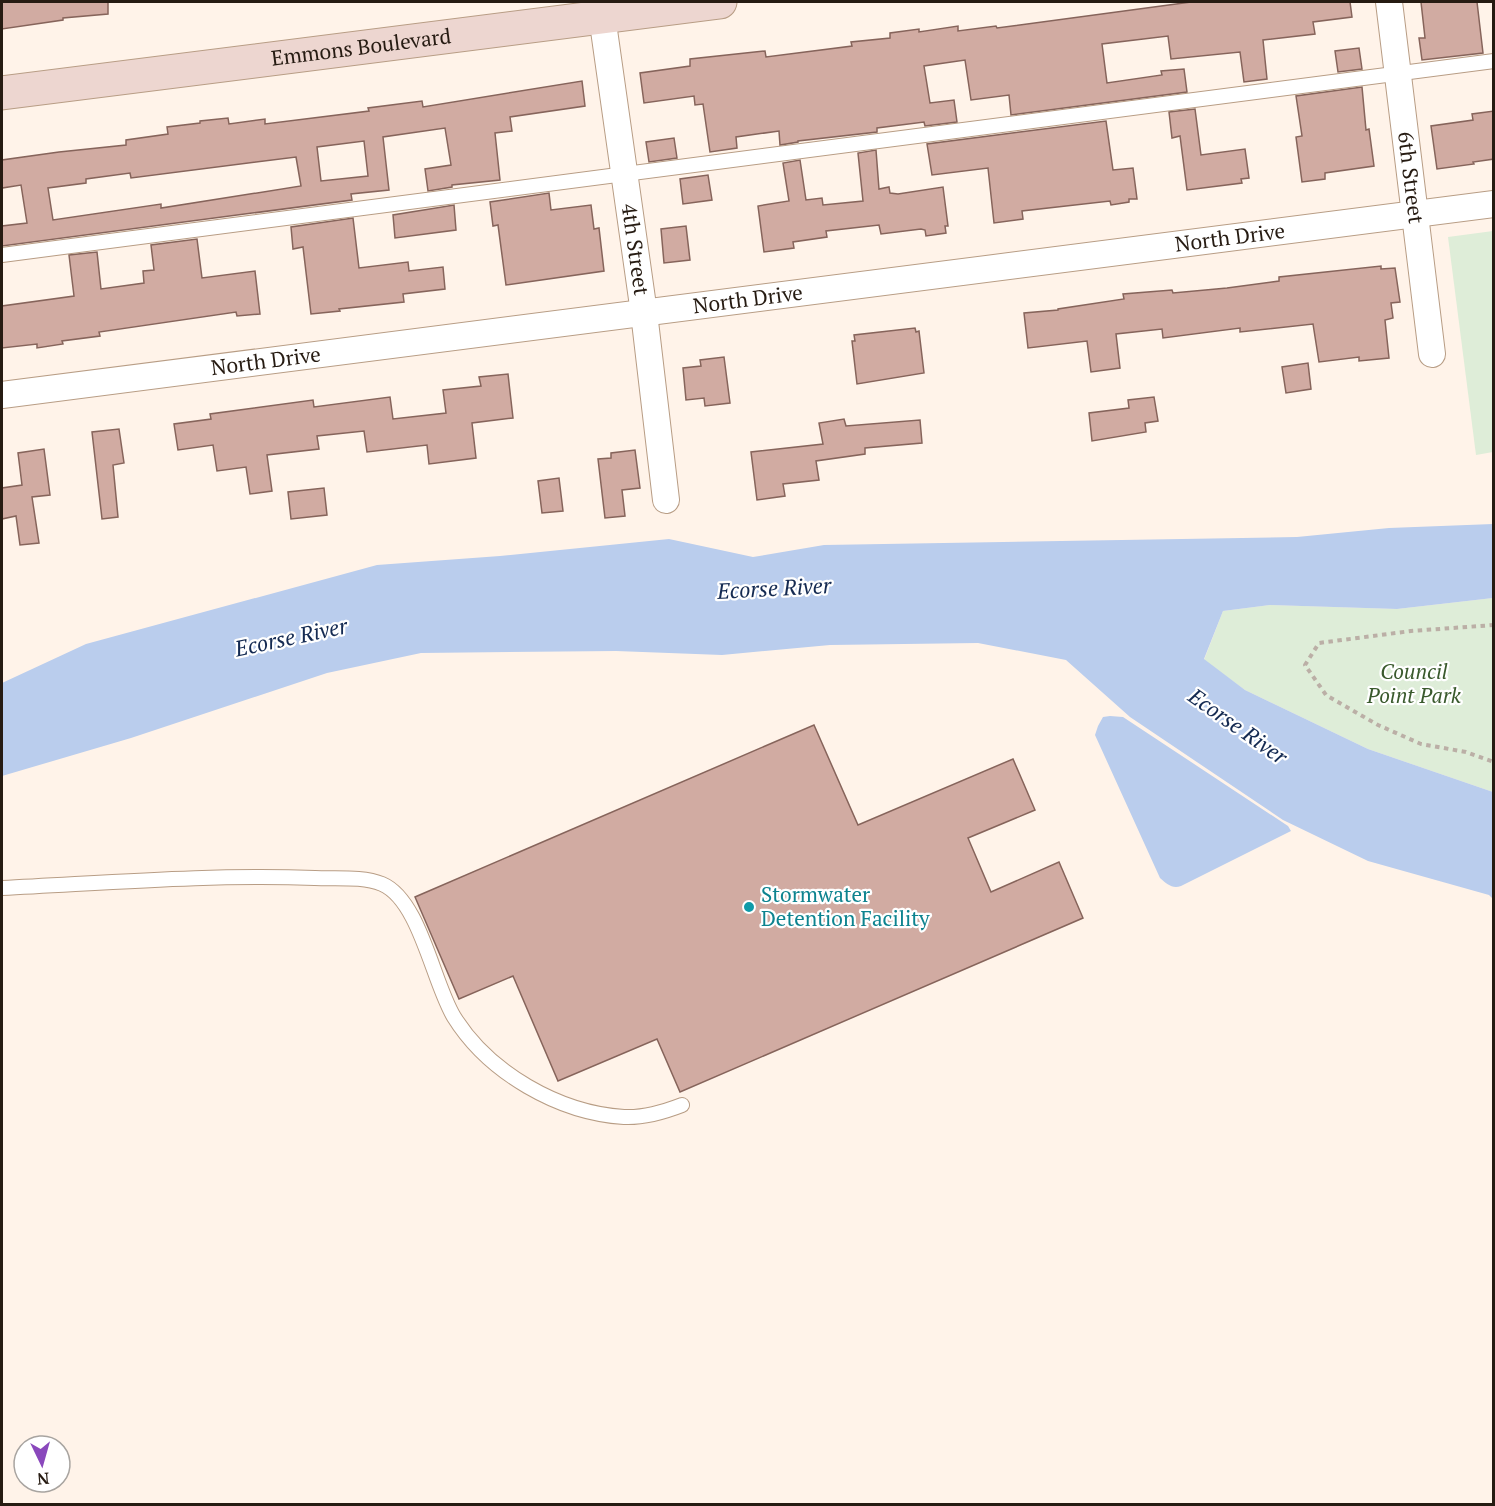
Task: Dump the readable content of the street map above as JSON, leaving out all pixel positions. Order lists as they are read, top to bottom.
{
  "streets": {
    "street": [
      "Emmons Boulevard",
      "6th Street",
      "North Drive",
      "4th Street"
    ]
  },
  "crossings": [
    ["Emmons Boulevard", "4th Street"],
    ["6th Street", "North Drive"],
    ["North Drive", "4th Street"]
  ],
  "water": ["Ecorse River"],
  "parks": ["Council Point Park"],
  "places": ["Stormwater Detention Facility"],
  "north": "bottom"
}
